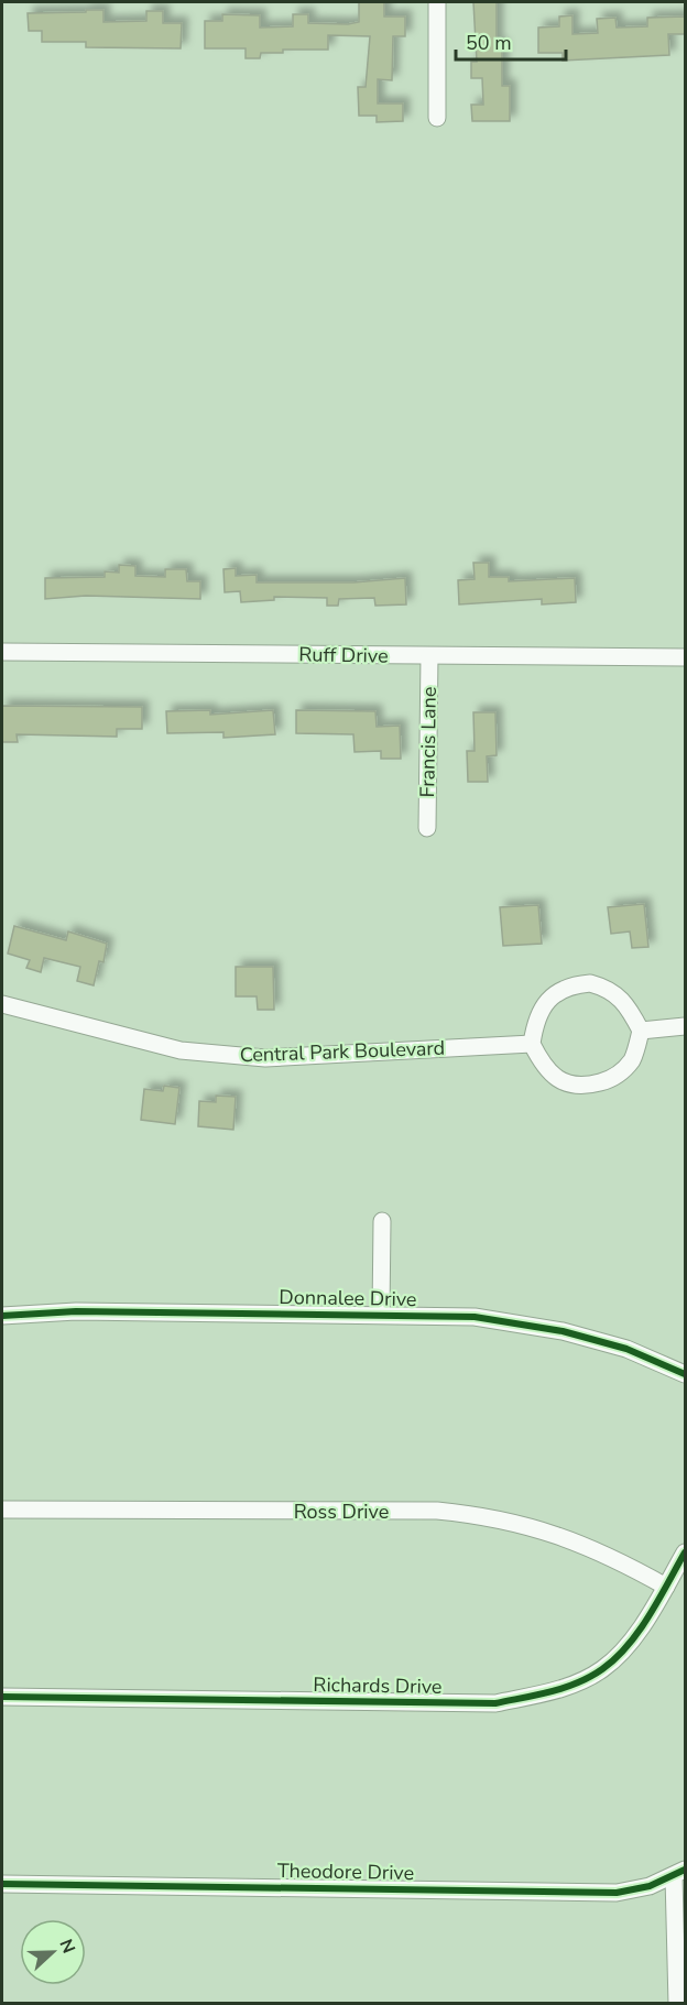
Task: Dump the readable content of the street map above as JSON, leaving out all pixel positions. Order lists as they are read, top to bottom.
{
  "streets": {
    "street": [
      "Ruff Drive",
      "Francis Lane",
      "Central Park Boulevard",
      "Donnalee Drive",
      "Ross Drive",
      "Richards Drive",
      "Theodore Drive"
    ]
  },
  "crossings": [
    ["Ruff Drive", "Francis Lane"],
    ["Ross Drive", "Richards Drive"]
  ],
  "scale_bar": "50 m",
  "north": "right"
}
